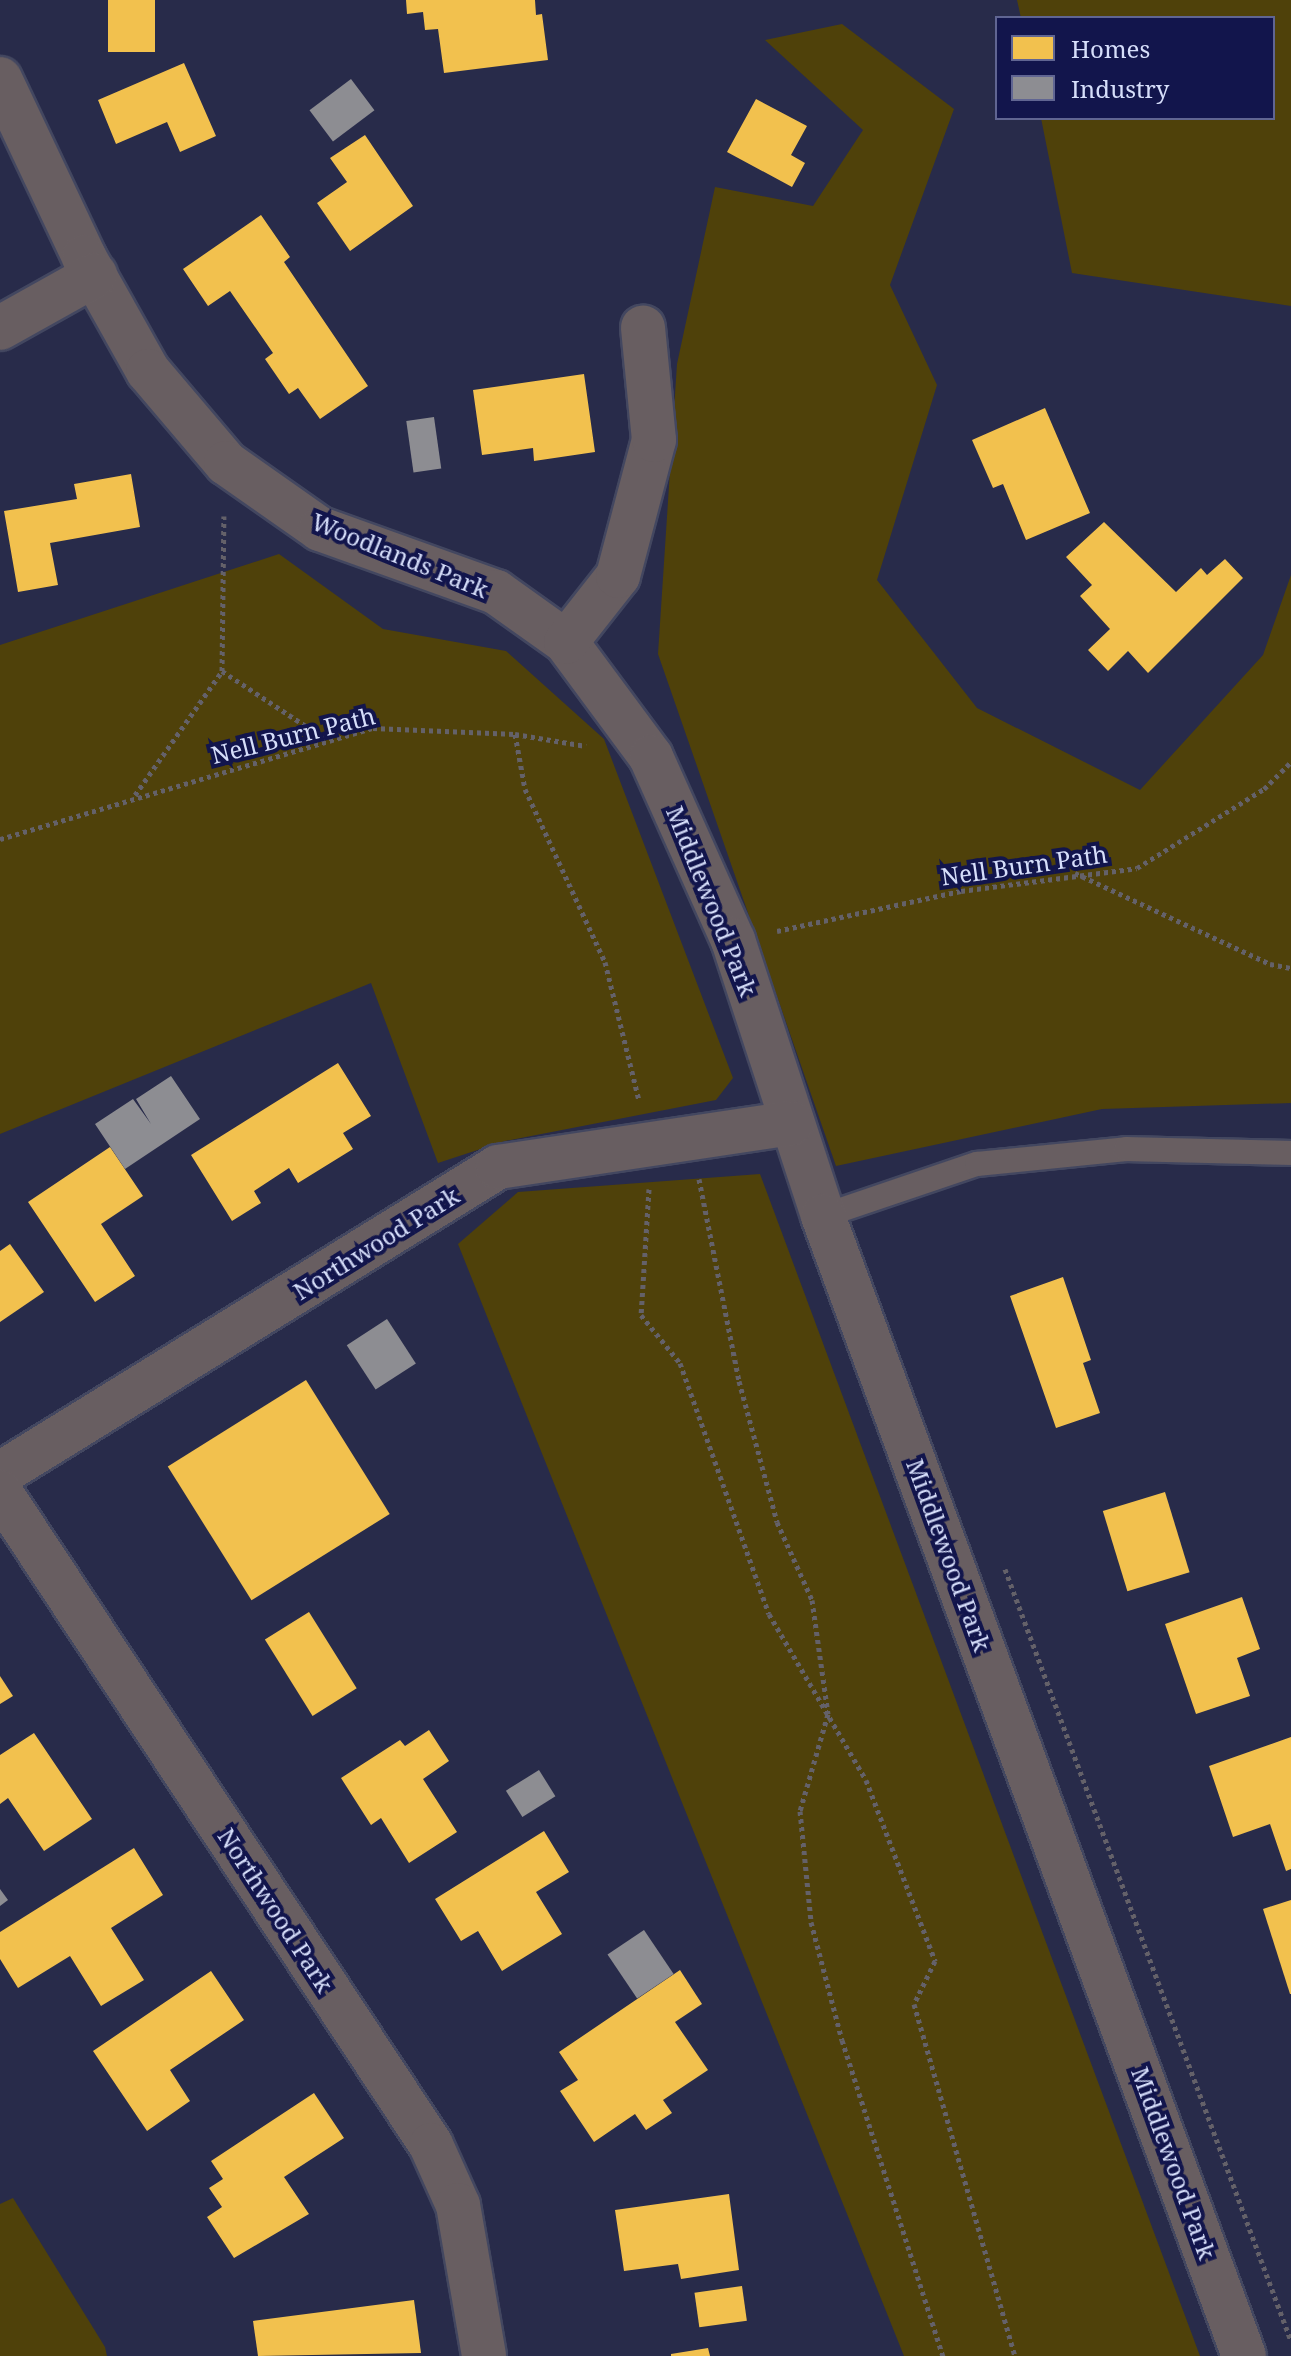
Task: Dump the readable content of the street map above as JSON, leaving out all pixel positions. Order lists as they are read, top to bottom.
{
  "streets": {
    "street": ["Woodlands Park", "Middlewood Park", "Northwood Park"],
    "path": ["Nell Burn Path"]
  },
  "crossings": [
    ["Woodlands Park", "Nell Burn Path"],
    ["Woodlands Park", "Middlewood Park"],
    ["Nell Burn Path", "Middlewood Park"],
    ["Middlewood Park", "Northwood Park"]
  ],
  "legend": ["Homes", "Industry"]
}
